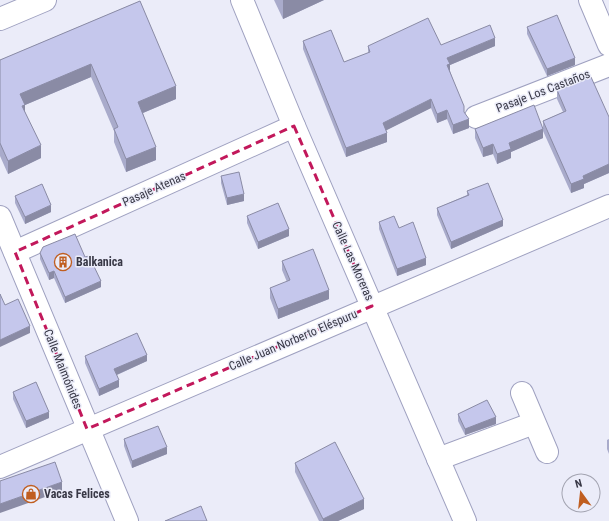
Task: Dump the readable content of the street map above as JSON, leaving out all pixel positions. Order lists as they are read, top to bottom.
{
  "streets": {
    "street": [
      "Pasaje Los Castaños",
      "Pasaje Atenas",
      "Calle Las Moreras",
      "Calle Juan Norberto Eléspuru",
      "Calle Maimónides"
    ]
  },
  "crossings": [
    ["Pasaje Atenas", "Calle Las Moreras"],
    ["Pasaje Atenas", "Calle Maimónides"],
    ["Calle Las Moreras", "Calle Juan Norberto Eléspuru"],
    ["Calle Juan Norberto Eléspuru", "Calle Maimónides"]
  ],
  "places": {
    "building": ["Balkanica"],
    "shop": ["Vacas Felices"]
  },
  "north": "top"
}
